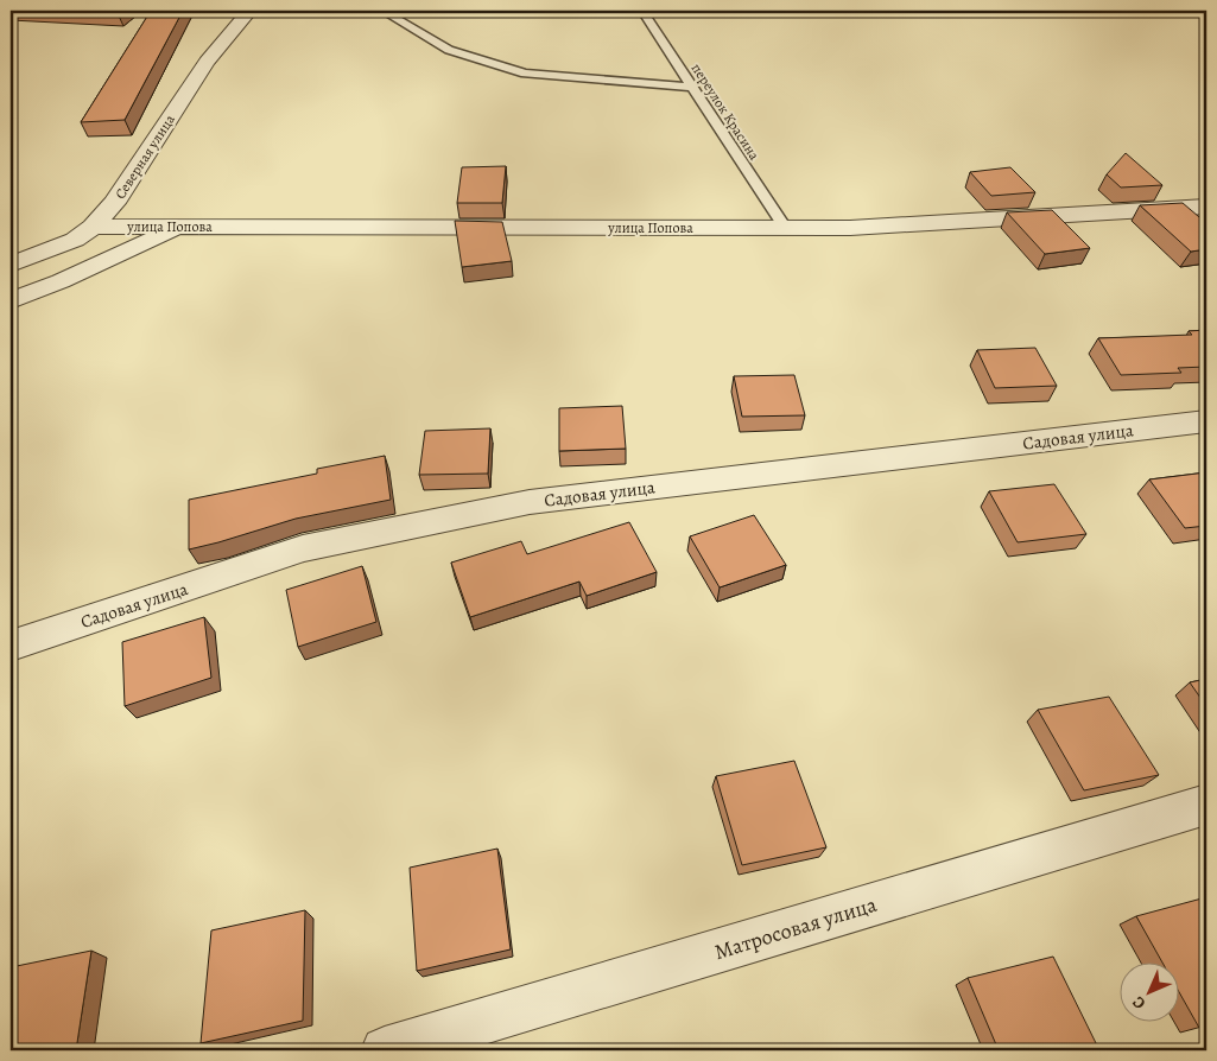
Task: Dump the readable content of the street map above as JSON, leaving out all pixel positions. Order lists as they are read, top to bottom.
{
  "streets": {
    "street": [
      "Северная улица",
      "улица Попова",
      "Садовая улица",
      "Матросовая улица"
    ],
    "lane": ["переулок Красина"]
  },
  "crossings": [
    ["переулок Красина", "улица Попова"],
    ["Северная улица", "улица Попова"]
  ],
  "north": "bottom left"
}
